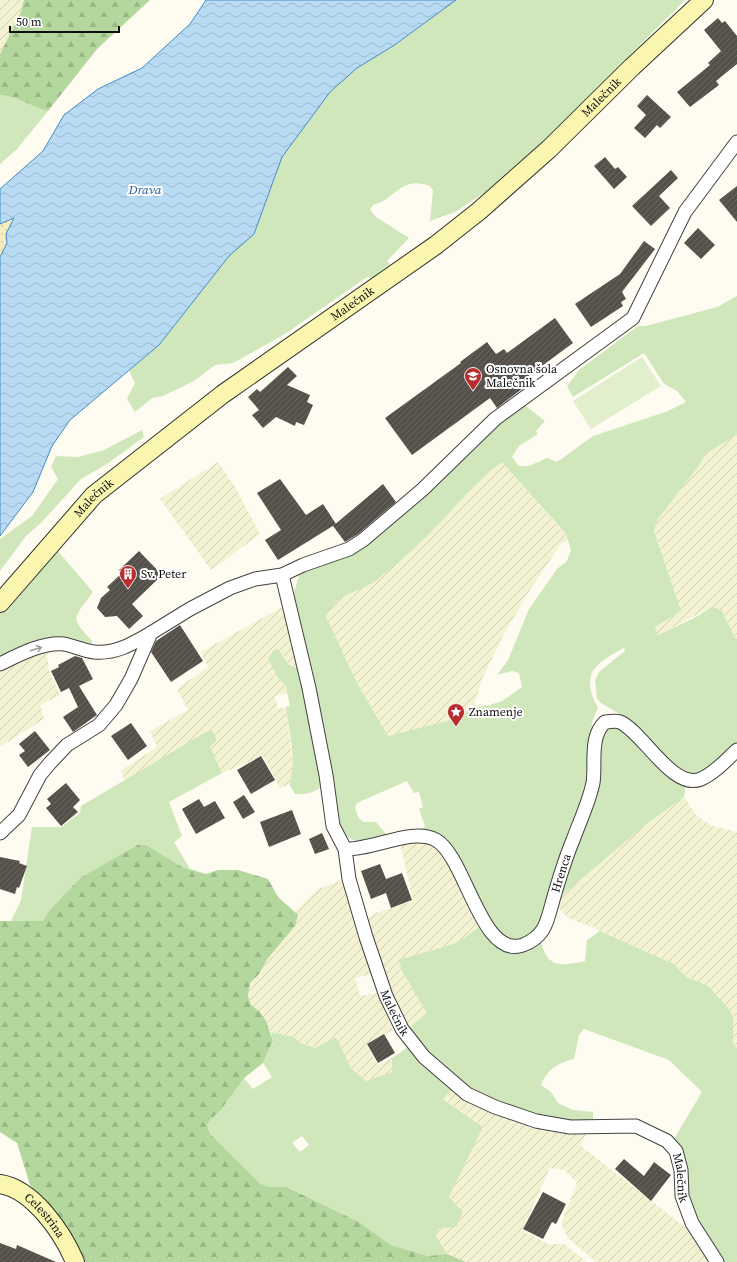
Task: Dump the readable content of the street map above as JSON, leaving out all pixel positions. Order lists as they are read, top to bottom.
{
  "streets": {
    "street": ["Malečnik", "Hrenca", "Celestrina"]
  },
  "crossings": [
    ["Malečnik", "Hrenca"]
  ],
  "water": ["Drava"],
  "places": {
    "school or university": ["Osnovna šola Malečnik"],
    "building": ["Sv. Peter"],
    "place": ["Znamenje"]
  },
  "scale_bar": "50 m"
}
